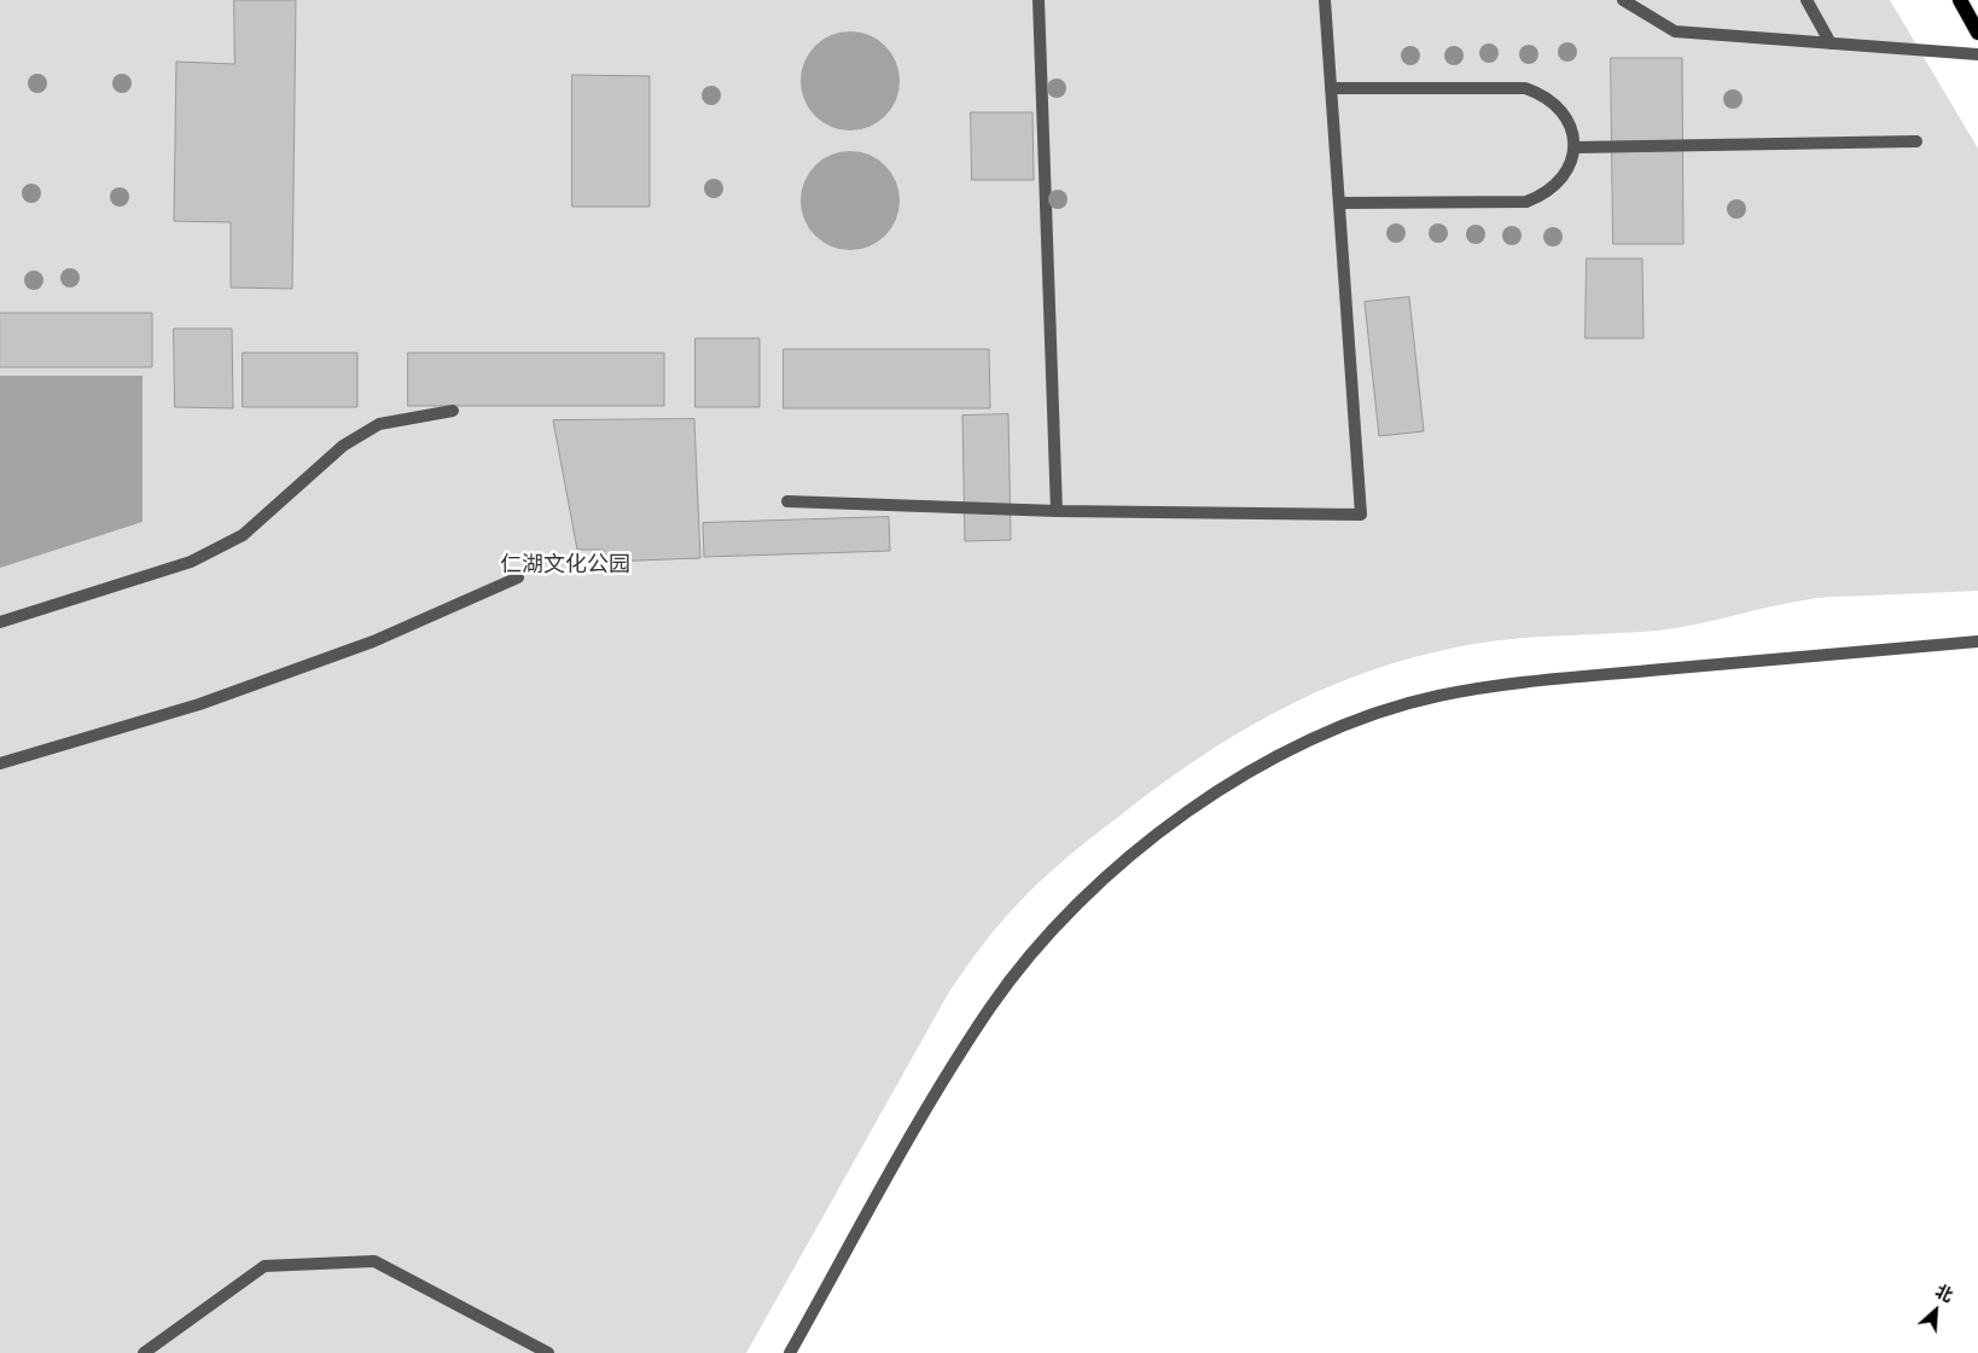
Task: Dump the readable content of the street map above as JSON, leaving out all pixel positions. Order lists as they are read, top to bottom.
{
  "parks": ["仁湖文化公园"],
  "north": "top right"
}
